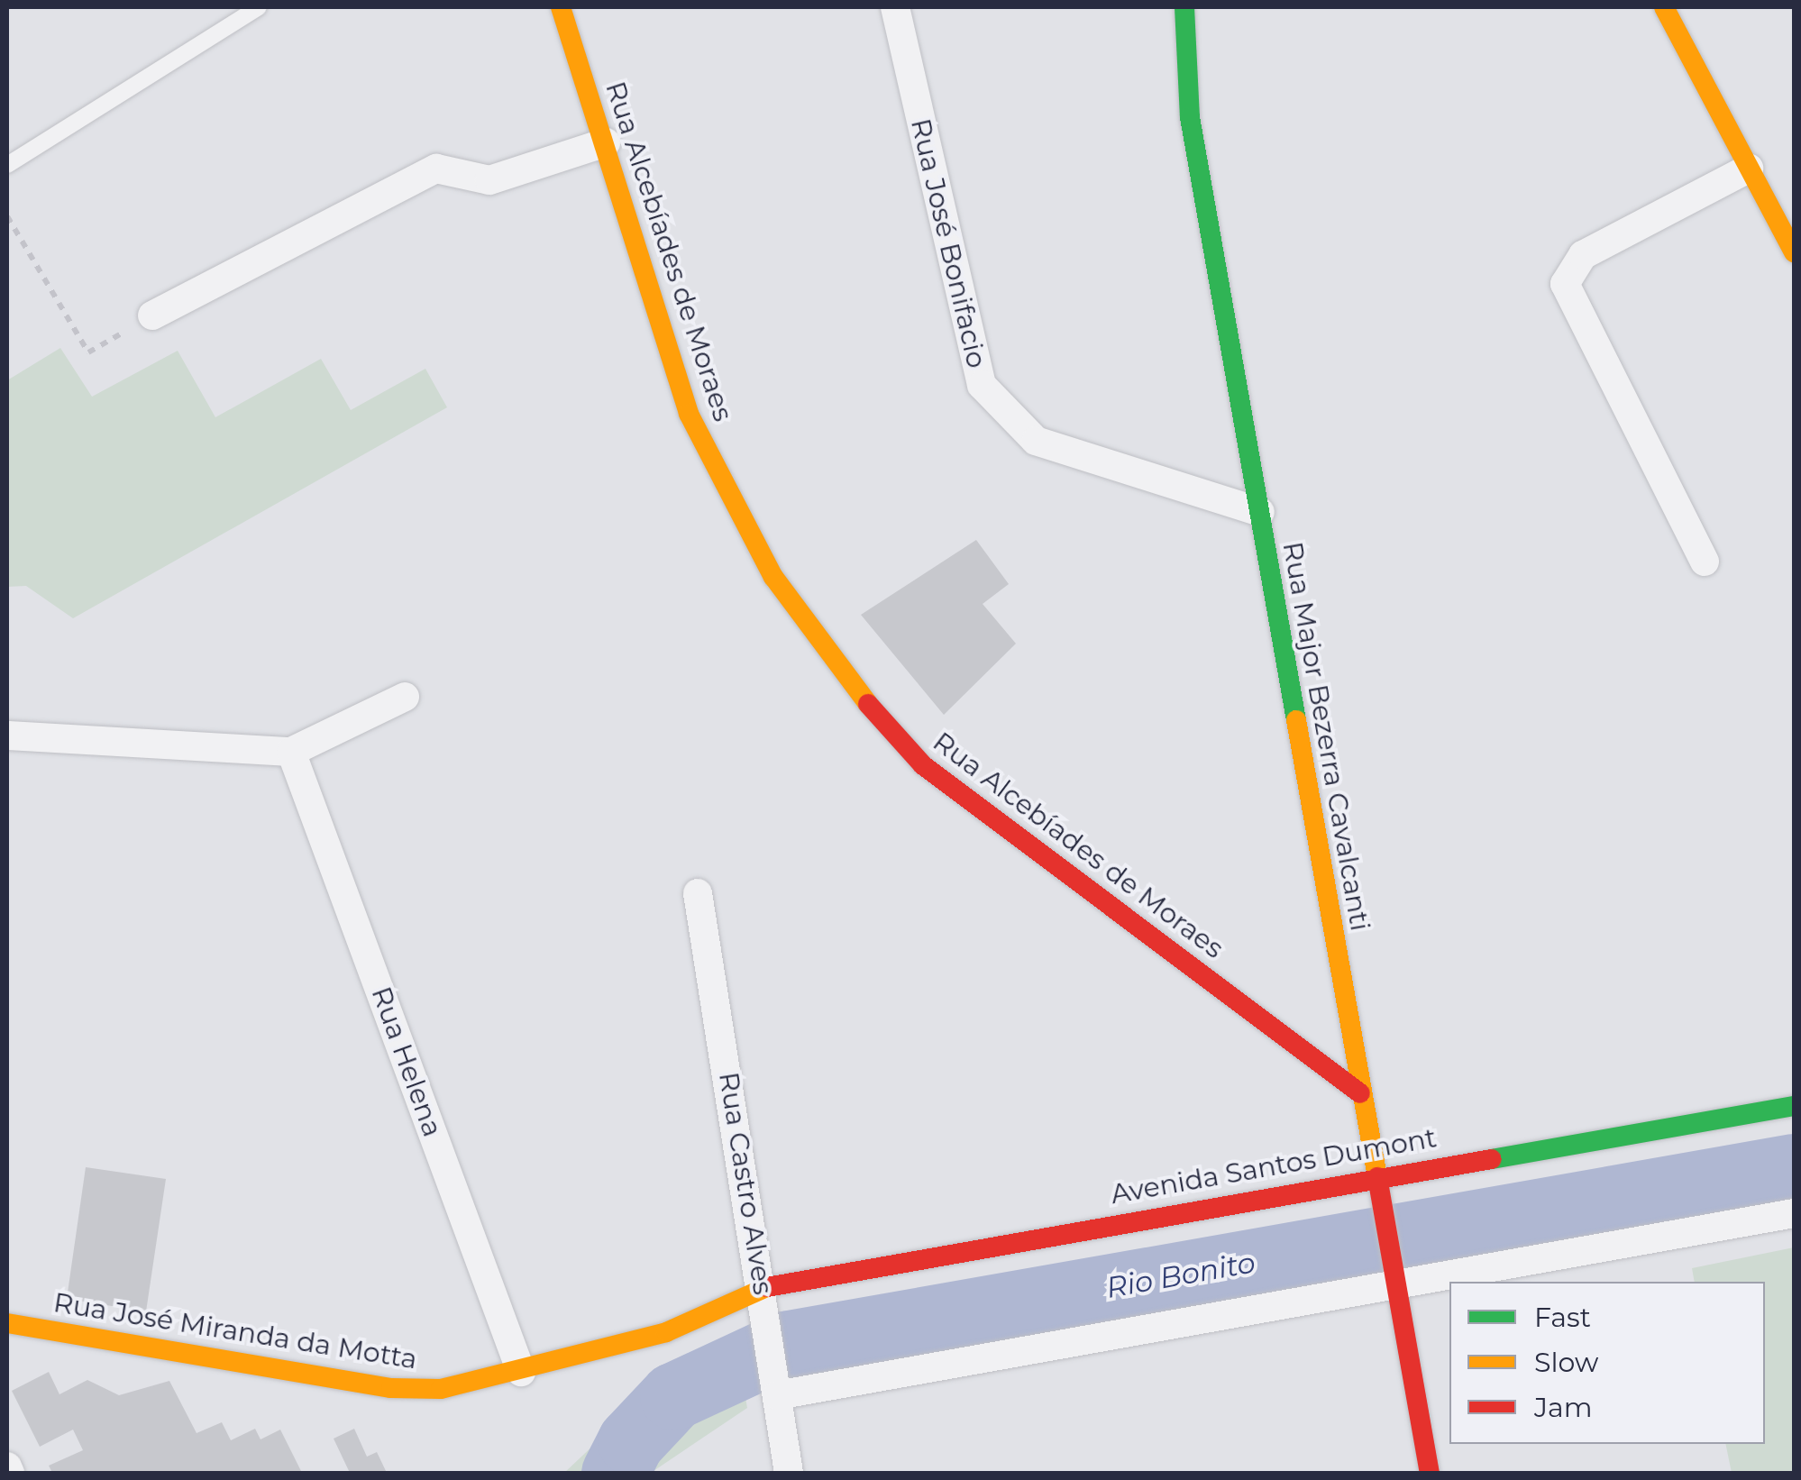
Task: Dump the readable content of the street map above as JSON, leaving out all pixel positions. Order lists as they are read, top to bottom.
{
  "streets": {
    "street": [
      "Rua José Bonifacio",
      "Rua Alcebíades de Moraes",
      "Rua Major Bezerra Cavalcanti",
      "Rua Helena",
      "Avenida Santos Dumont",
      "Rua Castro Alves",
      "Rua José Miranda da Motta"
    ]
  },
  "crossings": [
    ["Rua José Bonifacio", "Rua Major Bezerra Cavalcanti"],
    ["Rua Alcebíades de Moraes", "Rua Major Bezerra Cavalcanti"],
    ["Rua Major Bezerra Cavalcanti", "Avenida Santos Dumont"],
    ["Rua Helena", "Rua José Miranda da Motta"],
    ["Avenida Santos Dumont", "Rua Castro Alves"]
  ],
  "water": ["Rio Bonito"],
  "legend": ["Fast", "Slow", "Jam"]
}
